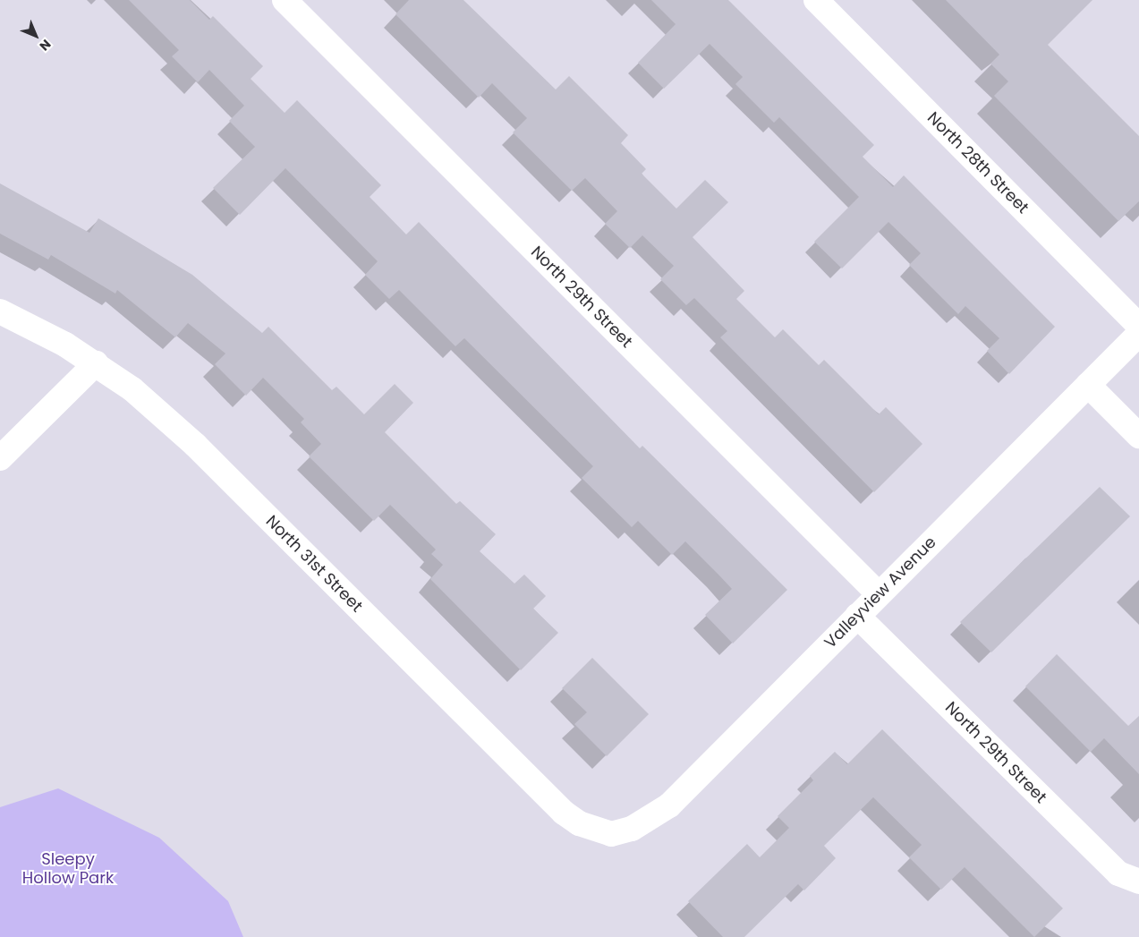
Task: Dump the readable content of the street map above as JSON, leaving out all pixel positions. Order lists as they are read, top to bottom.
{
  "streets": {
    "street": [
      "North 28th Street",
      "North 29th Street",
      "North 31st Street",
      "Valleyview Avenue"
    ]
  },
  "crossings": [
    ["North 29th Street", "Valleyview Avenue"],
    ["North 31st Street", "Valleyview Avenue"]
  ],
  "parks": ["Sleepy Hollow Park"],
  "north": "bottom right"
}
